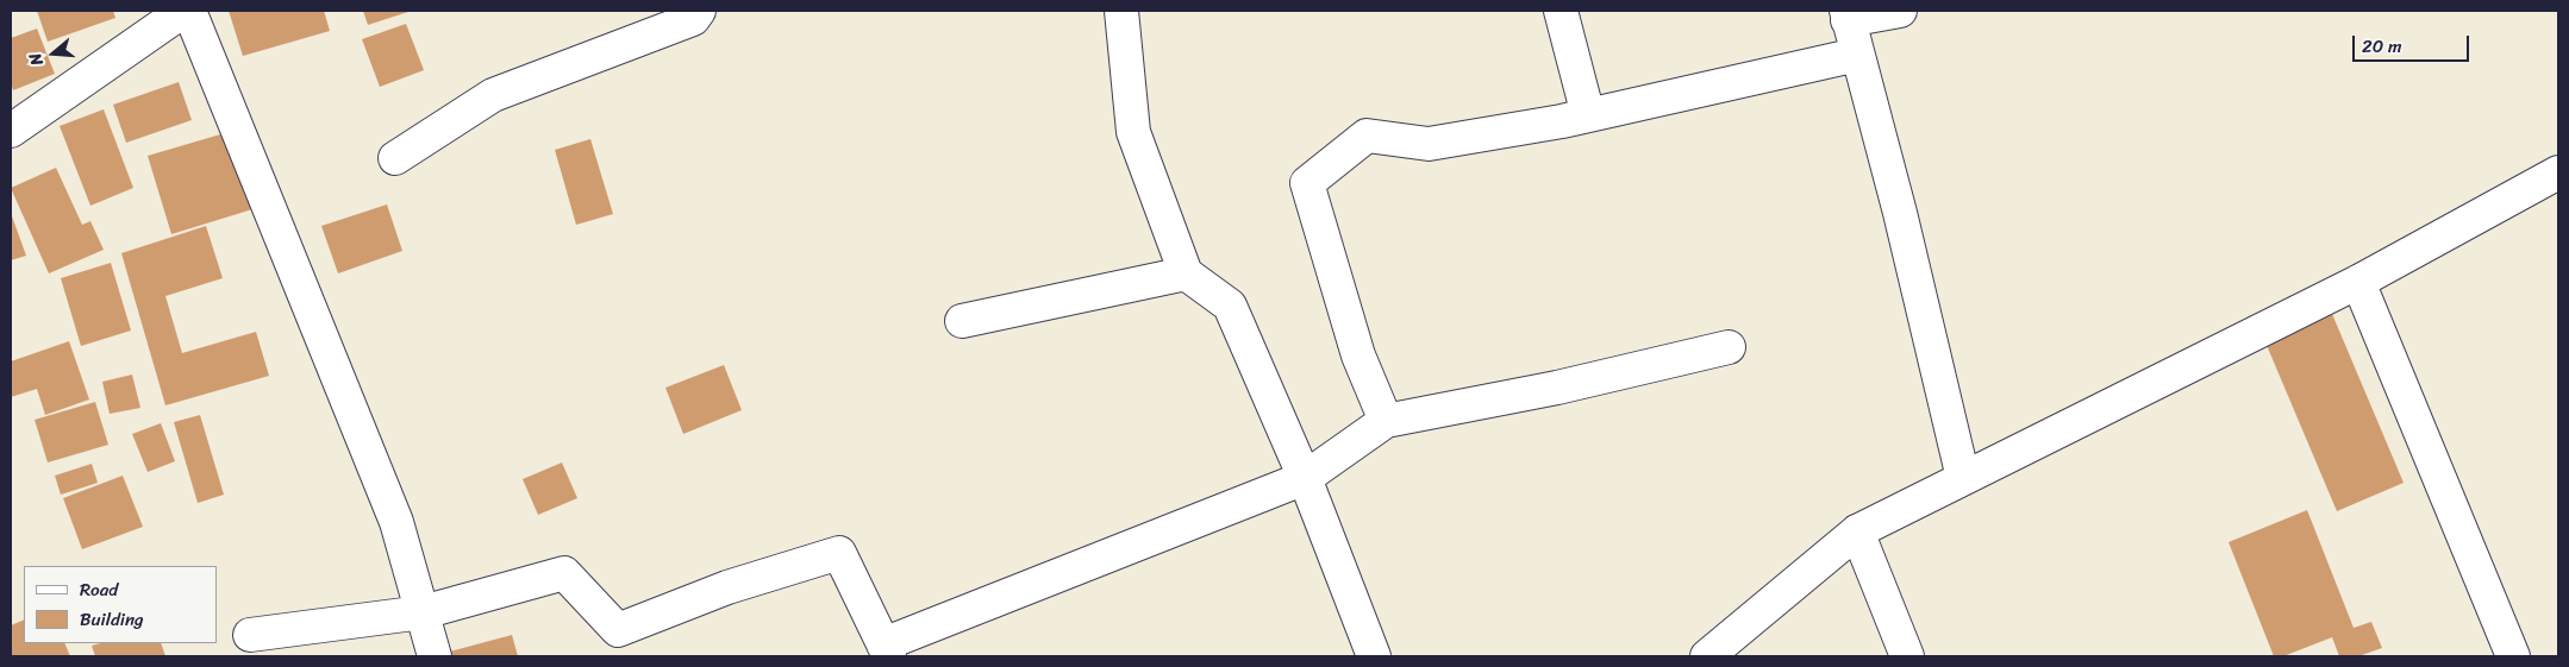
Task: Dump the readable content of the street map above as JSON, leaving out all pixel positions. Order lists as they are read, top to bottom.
{
  "legend": ["Road", "Building"],
  "scale_bar": "20 m",
  "north": "left"
}
